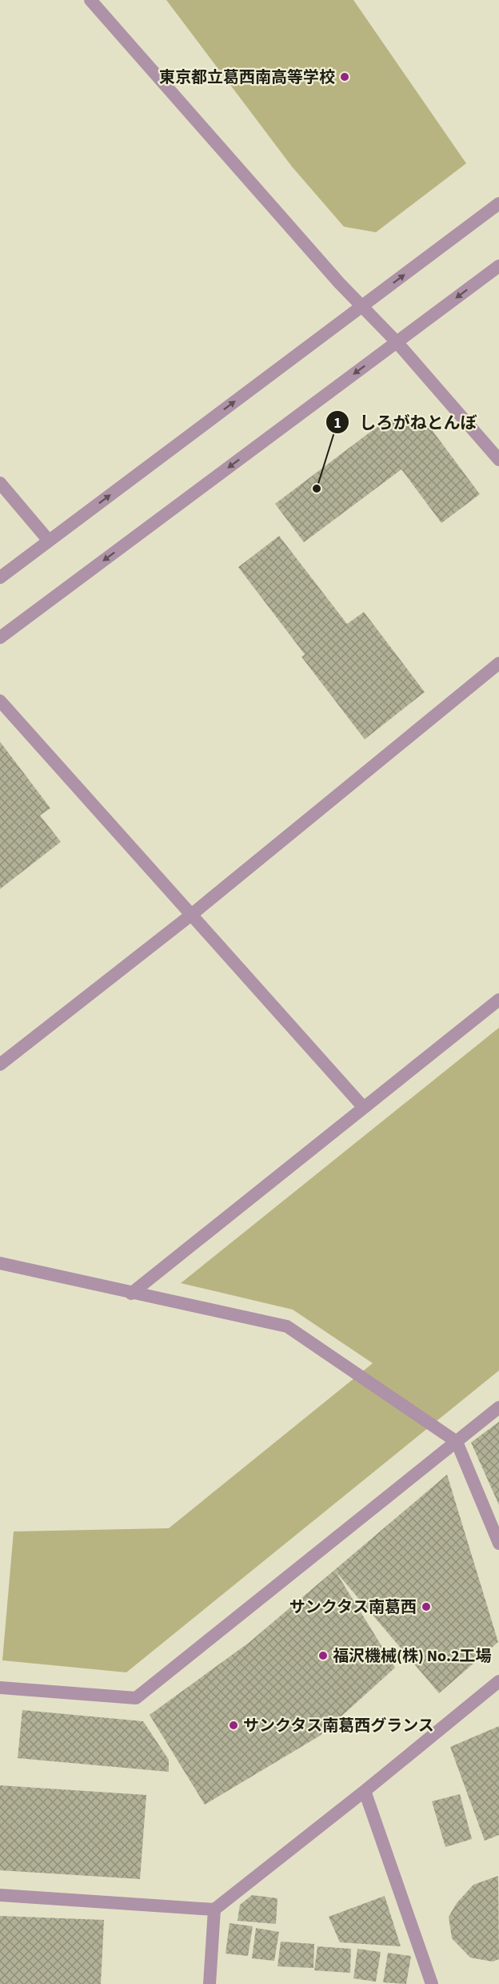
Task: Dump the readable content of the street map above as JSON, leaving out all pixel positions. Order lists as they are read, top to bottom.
{
  "places": [
    "東京都立葛西南高等学校",
    "しろがねとんぼ",
    "サンクタス南葛西",
    "福沢機械(株) No.2工場",
    "サンクタス南葛西グランス"
  ]
}
